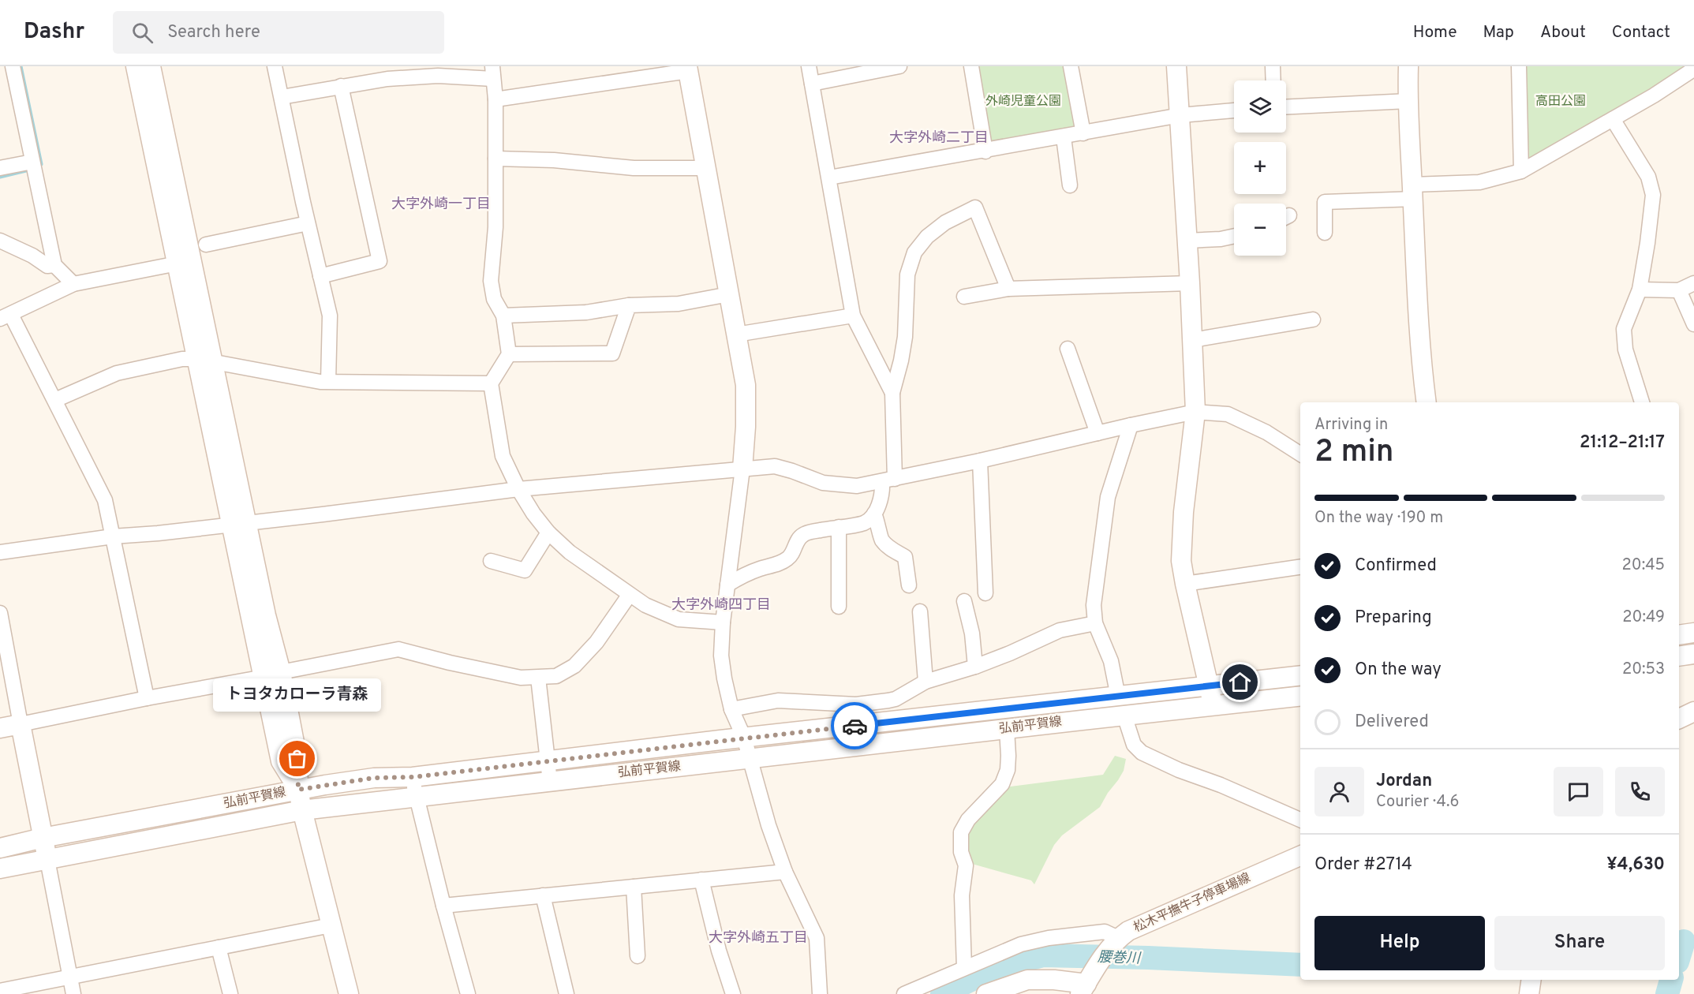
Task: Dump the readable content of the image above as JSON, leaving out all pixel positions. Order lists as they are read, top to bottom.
{
  "streets": {
    "main road": ["弘前平賀線", "松木平撫牛子停車場線"]
  },
  "districts": [
    "大字外崎二丁目",
    "大字外崎一丁目",
    "大字外崎四丁目",
    "大字外崎五丁目"
  ],
  "water": ["腰巻川"],
  "parks": ["外崎児童公園", "高田公園"],
  "places": ["トヨタカローラ青森"],
  "page": {
    "header": "Dashr",
    "search": "Search here",
    "nav": [
      "Home",
      "Map",
      "About",
      "Contact"
    ],
    "map_buttons": ["+", "−"],
    "heading": ["2 min", "Arriving in", "21:12–21:17"],
    "panel": [
      "Jordan",
      "Courier · 4.6",
      "Order #2714",
      "¥4,630"
    ],
    "bar": "On the way · 190 m",
    "list": [
      ["Confirmed", "20:45"],
      ["Preparing", "20:49"],
      ["On the way", "20:53"],
      "Delivered"
    ],
    "bubble": "トヨタカローラ青森",
    "buttons": ["Help", "Share"]
  }
}
